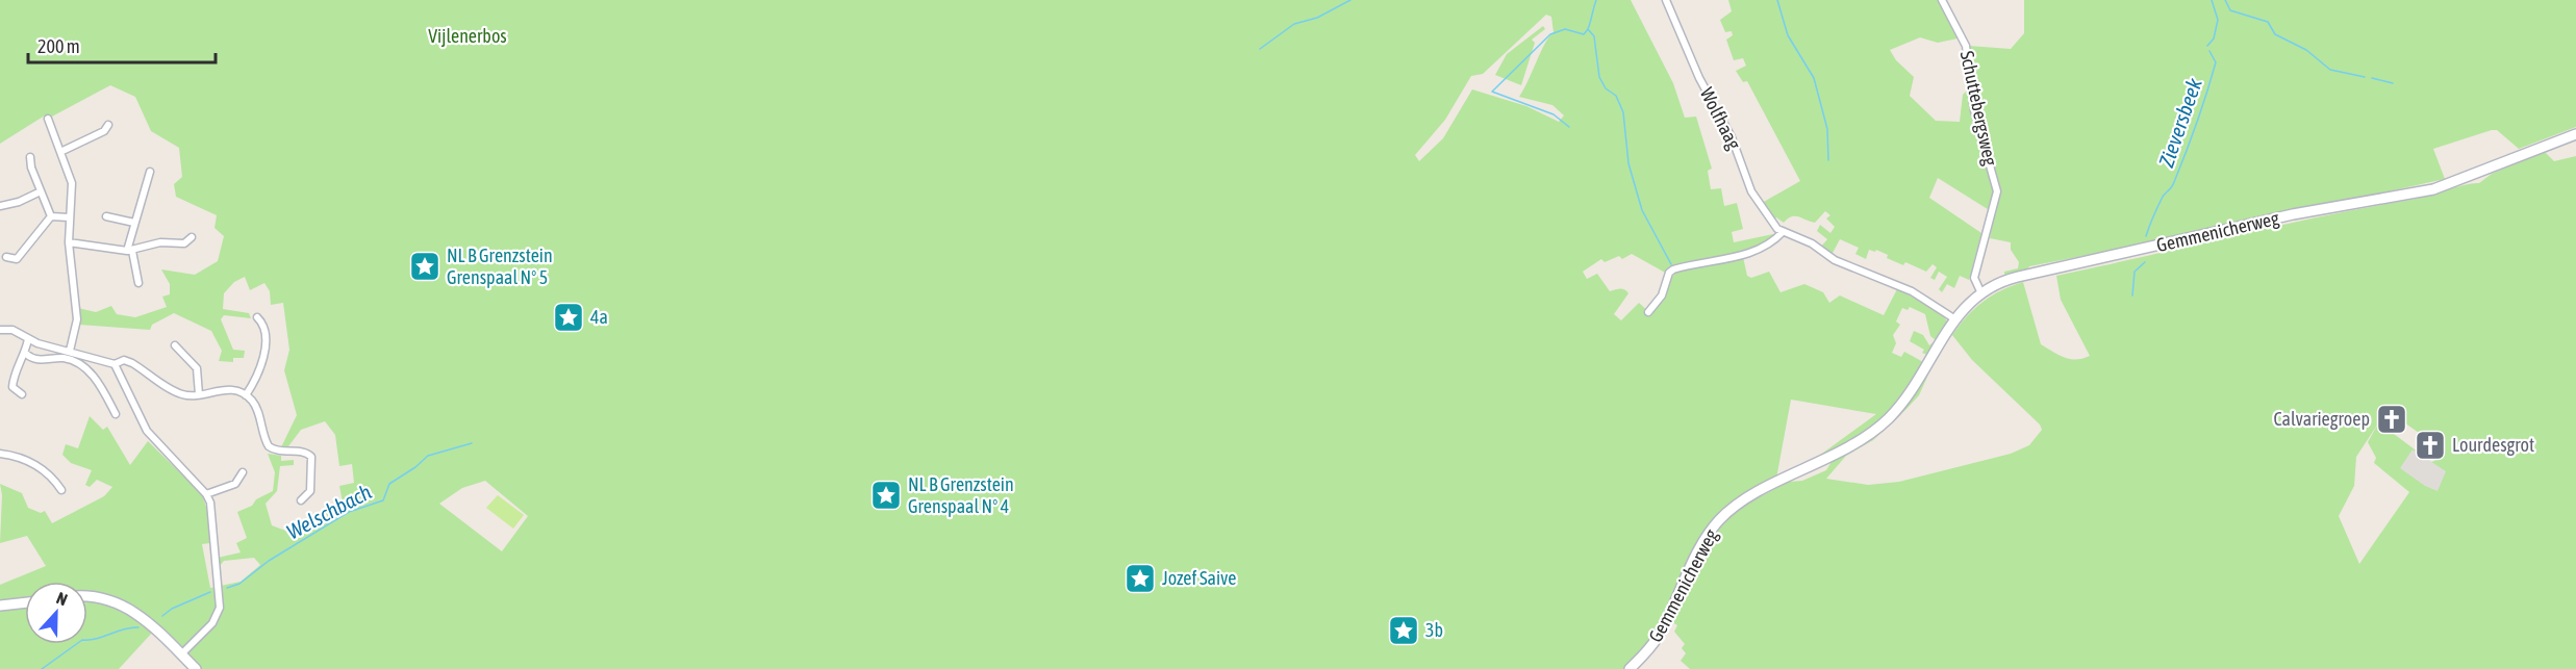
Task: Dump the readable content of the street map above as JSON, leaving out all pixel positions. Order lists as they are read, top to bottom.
{
  "streets": {
    "main road": ["Gemmenicherweg"],
    "street": ["Schuttebergsweg", "Wolfhaag"]
  },
  "crossings": [
    ["Schuttebergsweg", "Gemmenicherweg"],
    ["Wolfhaag", "Gemmenicherweg"]
  ],
  "water": ["Zieversbeek", "Welschbach"],
  "parks": ["Vijlenerbos"],
  "places": {
    "place": [
      "NL B Grenzstein Grenspaal N° 5",
      "4a",
      "NL B Grenzstein Grenspaal N° 4",
      "Jozef Saive",
      "3b"
    ],
    "church": ["Calvariegroep", "Lourdesgrot"]
  },
  "scale_bar": "200 m",
  "north": "top"
}
